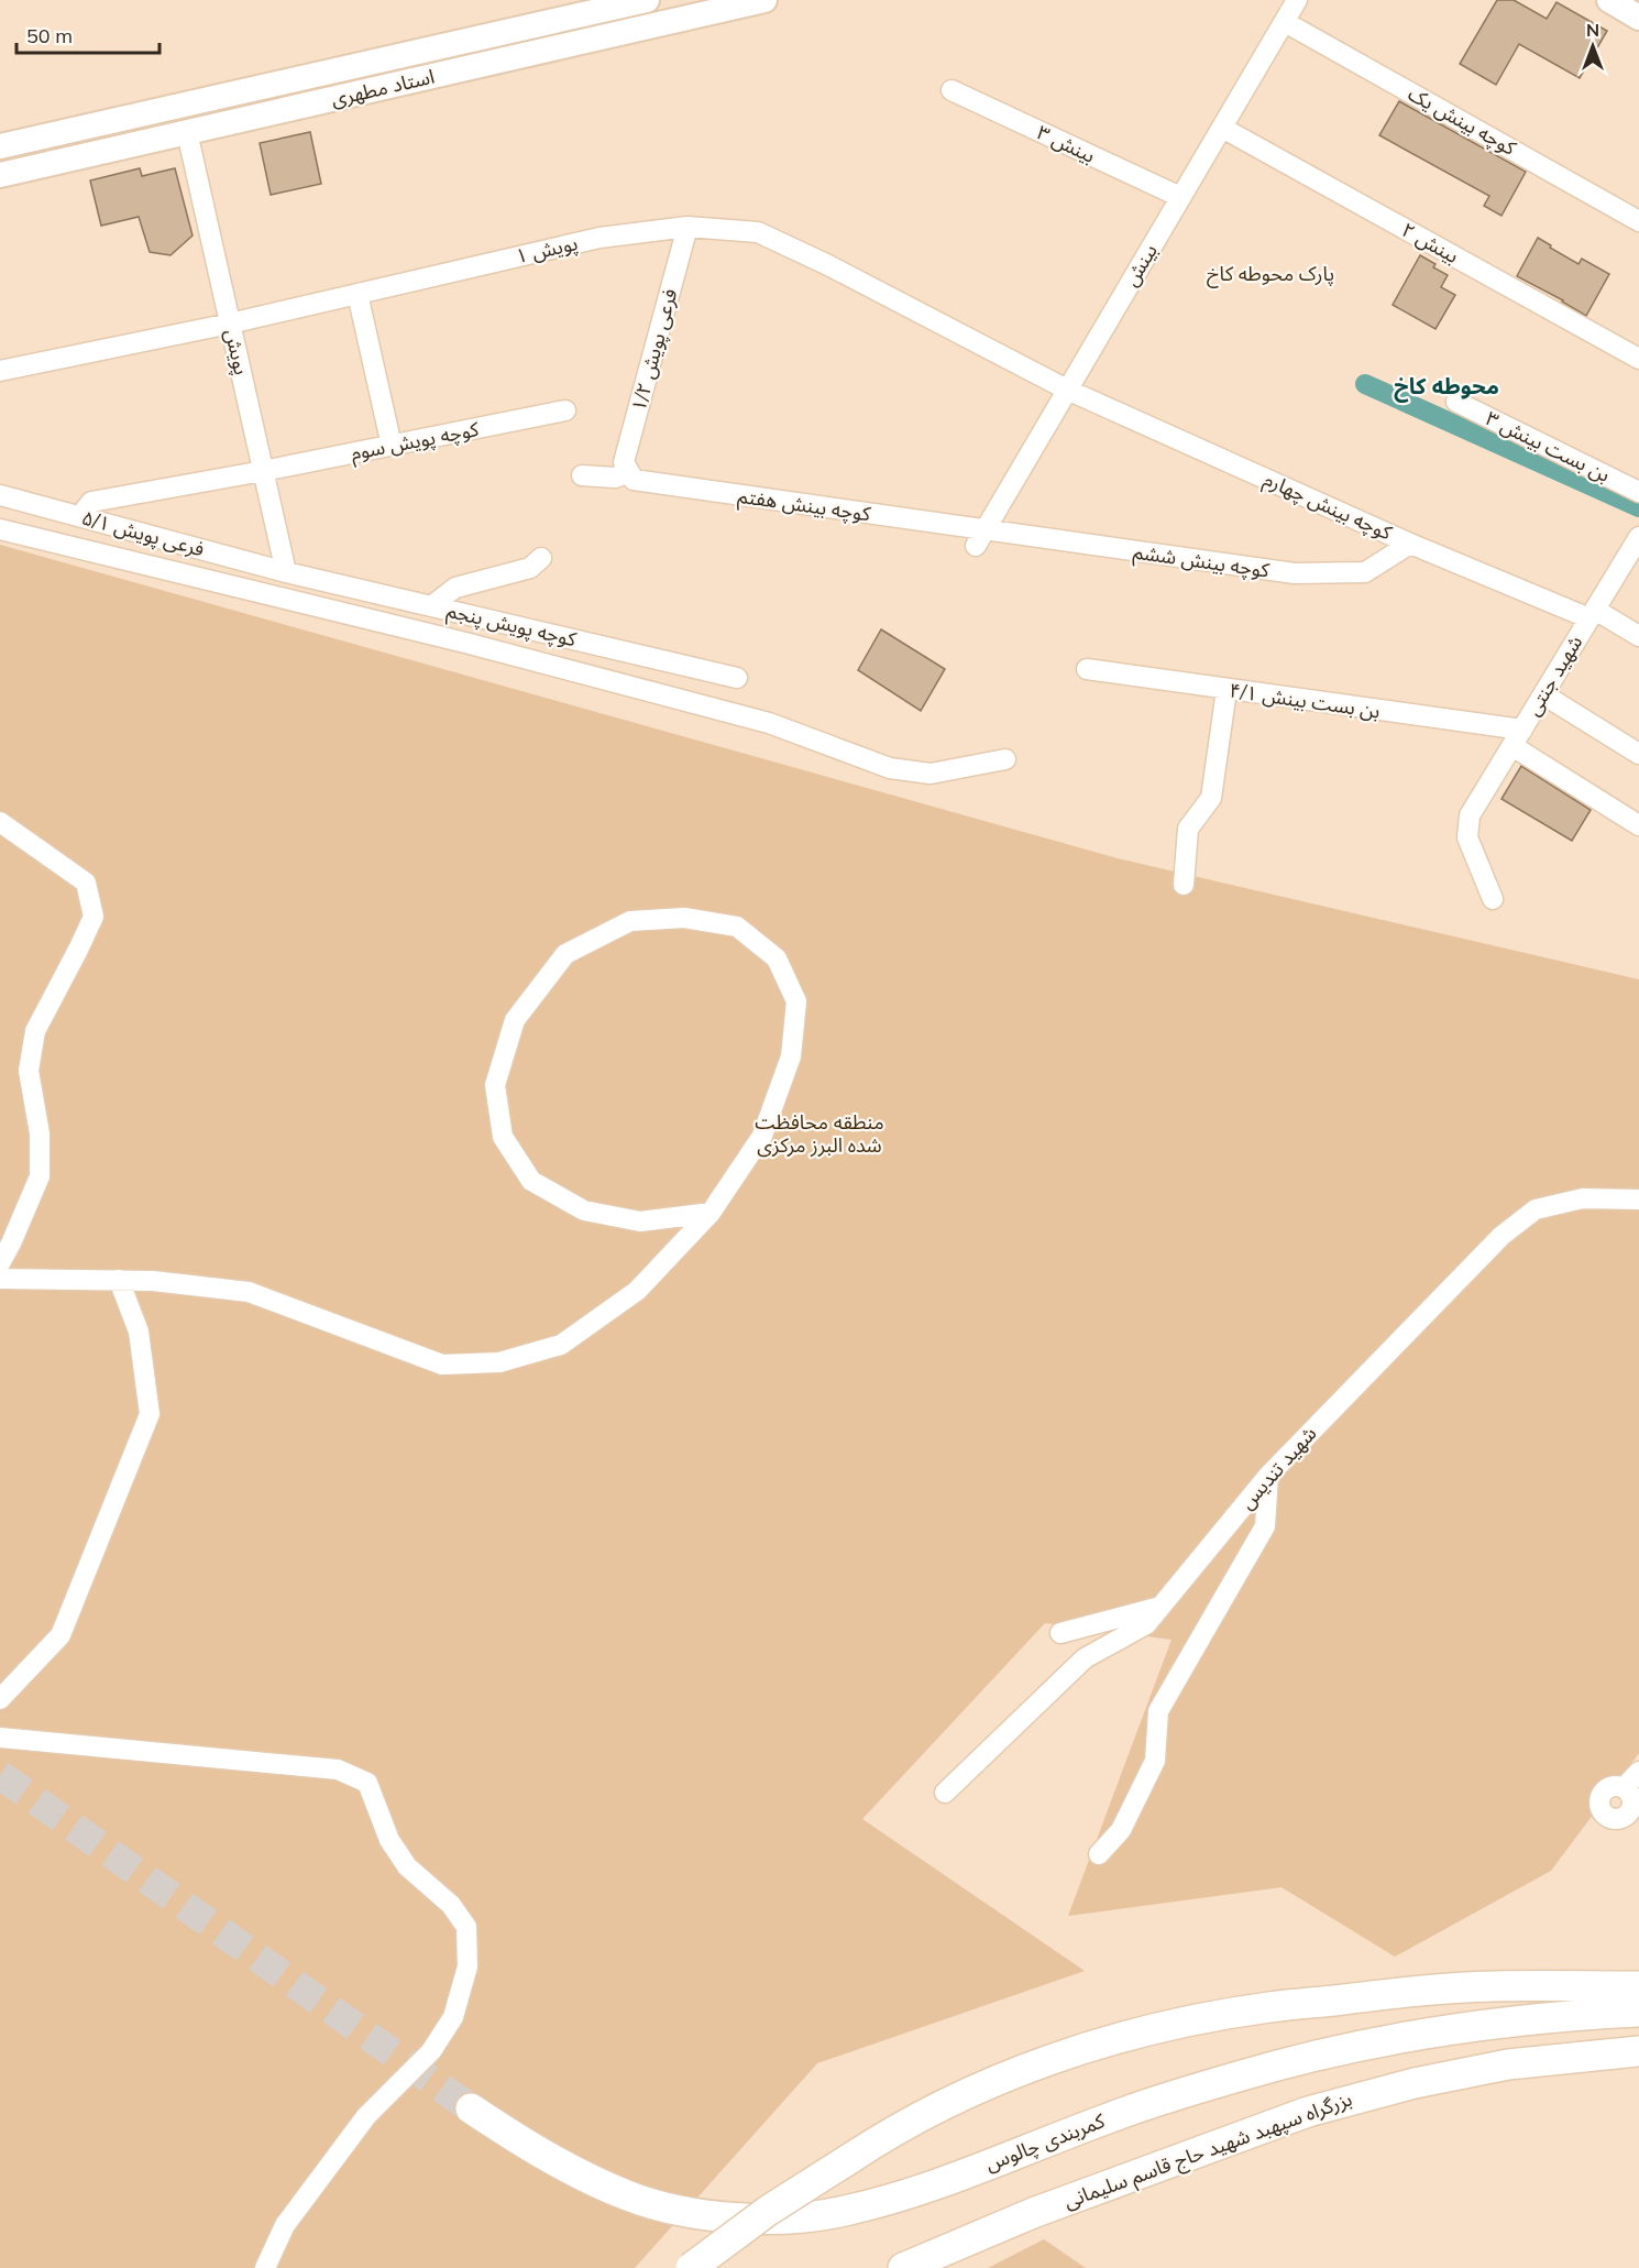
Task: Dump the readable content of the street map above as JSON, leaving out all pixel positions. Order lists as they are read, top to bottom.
{
  "streets": {
    "highway": ["کمربندی چالوس", "بزرگراه سپهبد شهید حاج قاسم سلیمانی"],
    "main road": ["استاد مطهری"],
    "street": [
      "کوچه بینش یک",
      "بینش ۳",
      "بینش ۲",
      "پویش ۱",
      "بینش",
      "فرعی پویش ۱/۲",
      "پویش",
      "کوچه پویش سوم",
      "بن بست بینش ۳",
      "کوچه بینش هفتم",
      "کوچه بینش چهارم",
      "فرعی پویش ۵/۱",
      "کوچه بینش ششم",
      "کوچه پویش پنجم",
      "شهید جنتی",
      "بن بست بینش ۴/۱",
      "شهید تندیس"
    ]
  },
  "crossings": [
    ["استاد مطهری", "پویش"],
    ["کوچه بینش یک", "بینش"],
    ["بینش ۳", "بینش"],
    ["بینش ۲", "بینش"],
    ["پویش ۱", "بینش"],
    ["پویش ۱", "فرعی پویش ۱/۲"],
    ["پویش ۱", "پویش"],
    ["پویش ۱", "کوچه بینش چهارم"],
    ["بینش", "کوچه بینش هفتم"],
    ["بینش", "کوچه بینش چهارم"],
    ["بینش", "کوچه بینش ششم"],
    ["فرعی پویش ۱/۲", "کوچه بینش هفتم"],
    ["پویش", "کوچه پویش سوم"],
    ["پویش", "فرعی پویش ۵/۱"],
    ["پویش", "کوچه پویش پنجم"],
    ["کوچه پویش سوم", "فرعی پویش ۵/۱"],
    ["کوچه بینش هفتم", "کوچه بینش ششم"],
    ["کوچه بینش چهارم", "کوچه بینش ششم"],
    ["کوچه بینش چهارم", "شهید جنتی"],
    ["فرعی پویش ۵/۱", "کوچه پویش پنجم"],
    ["شهید جنتی", "بن بست بینش ۴/۱"]
  ],
  "districts": ["محوطه کاخ"],
  "parks": ["پارک محوطه کاخ", "منطقه محافظت شده البرز مرکزی"],
  "scale_bar": "50 m",
  "north": "top"
}
